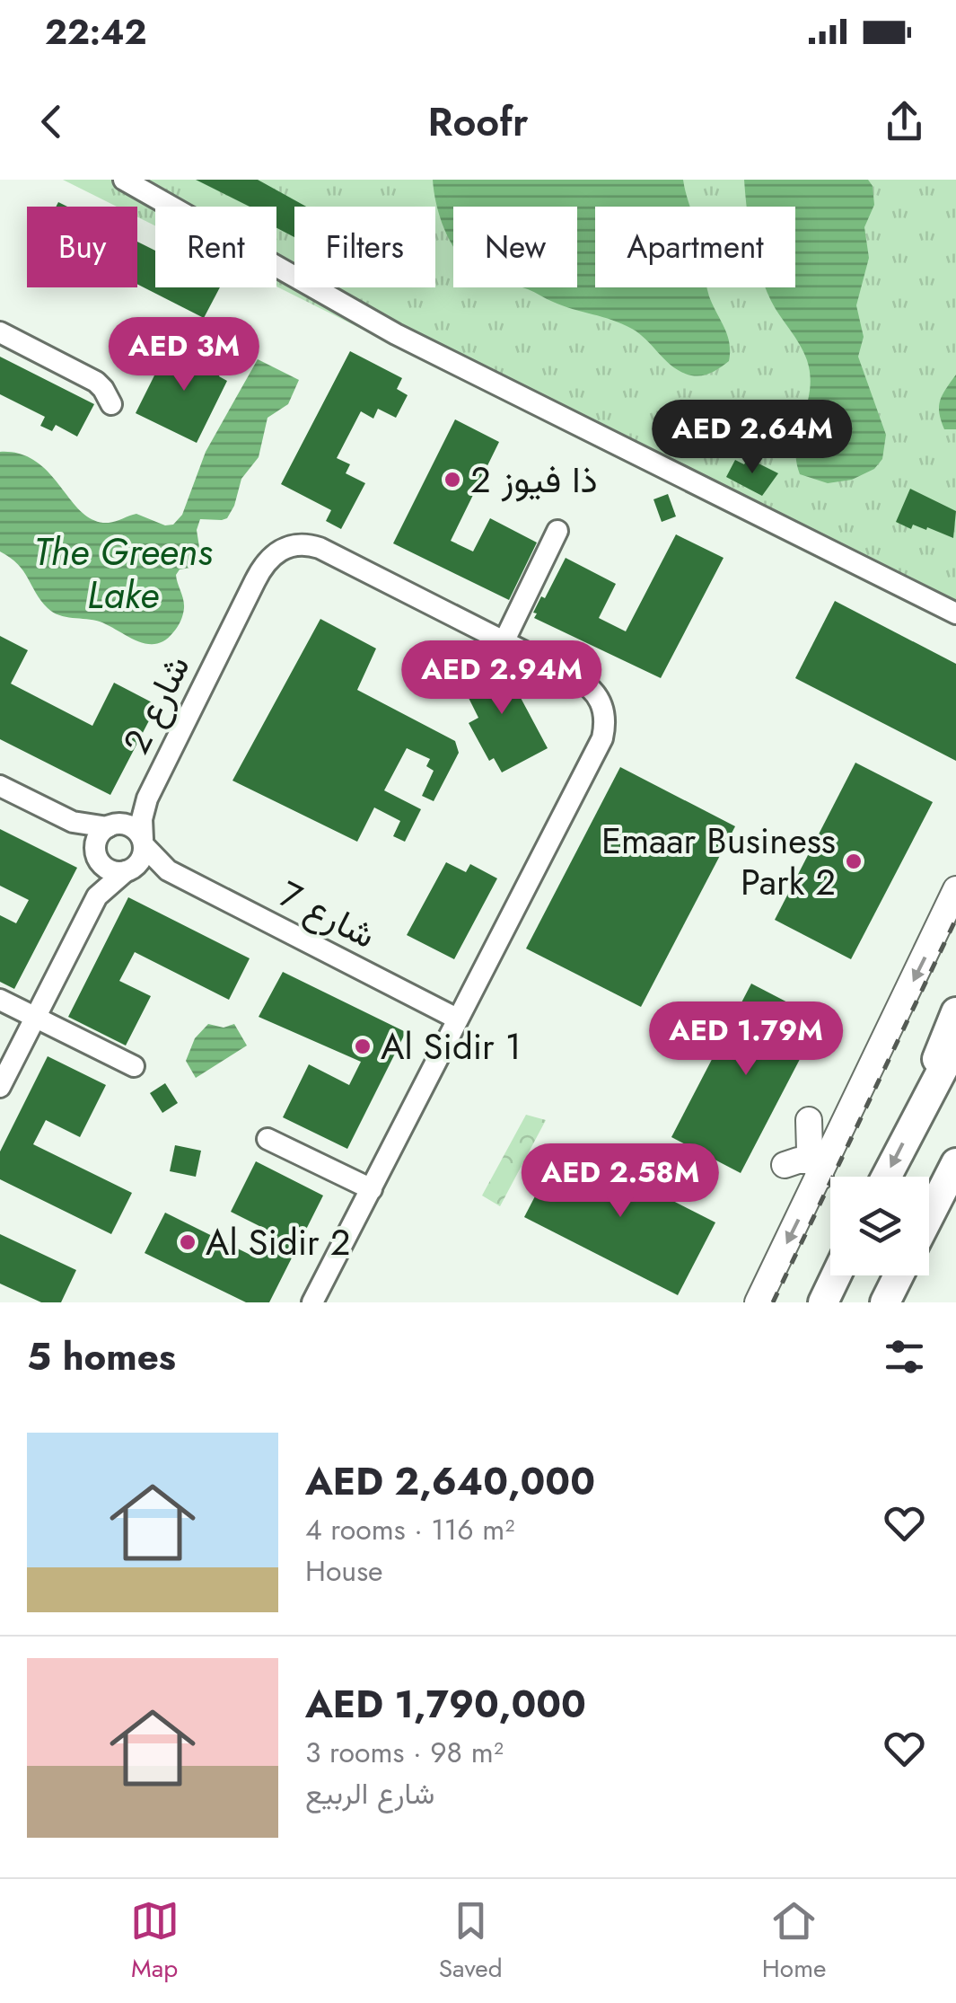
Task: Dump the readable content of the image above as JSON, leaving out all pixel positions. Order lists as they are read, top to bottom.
{
  "streets": {
    "street": ["شارع 2", "شارع 7"]
  },
  "crossings": [
    ["شارع 2", "شارع 7"]
  ],
  "water": ["The Greens Lake"],
  "places": [
    "ذا فيوز 2",
    "Emaar Business Park 2",
    "Al Sidir 1",
    "Al Sidir 2"
  ],
  "page": {
    "status": "22:42",
    "header": "Roofr",
    "chip": [
      "Buy",
      "Rent",
      "Filters",
      "New",
      "Apartment"
    ],
    "price": [
      "AED 3M",
      "AED 2.64M",
      "AED 2.94M",
      "AED 1.79M",
      "AED 2.58M"
    ],
    "heading": "5 homes",
    "list": [
      {
        "name": "AED 2,640,000",
        "note": "4 rooms · 116 m² · House"
      },
      {
        "name": "AED 1,790,000",
        "note": "3 rooms · 98 m² · شارع الربيع"
      }
    ],
    "tabs": ["Map", "Saved", "Home"]
  }
}
